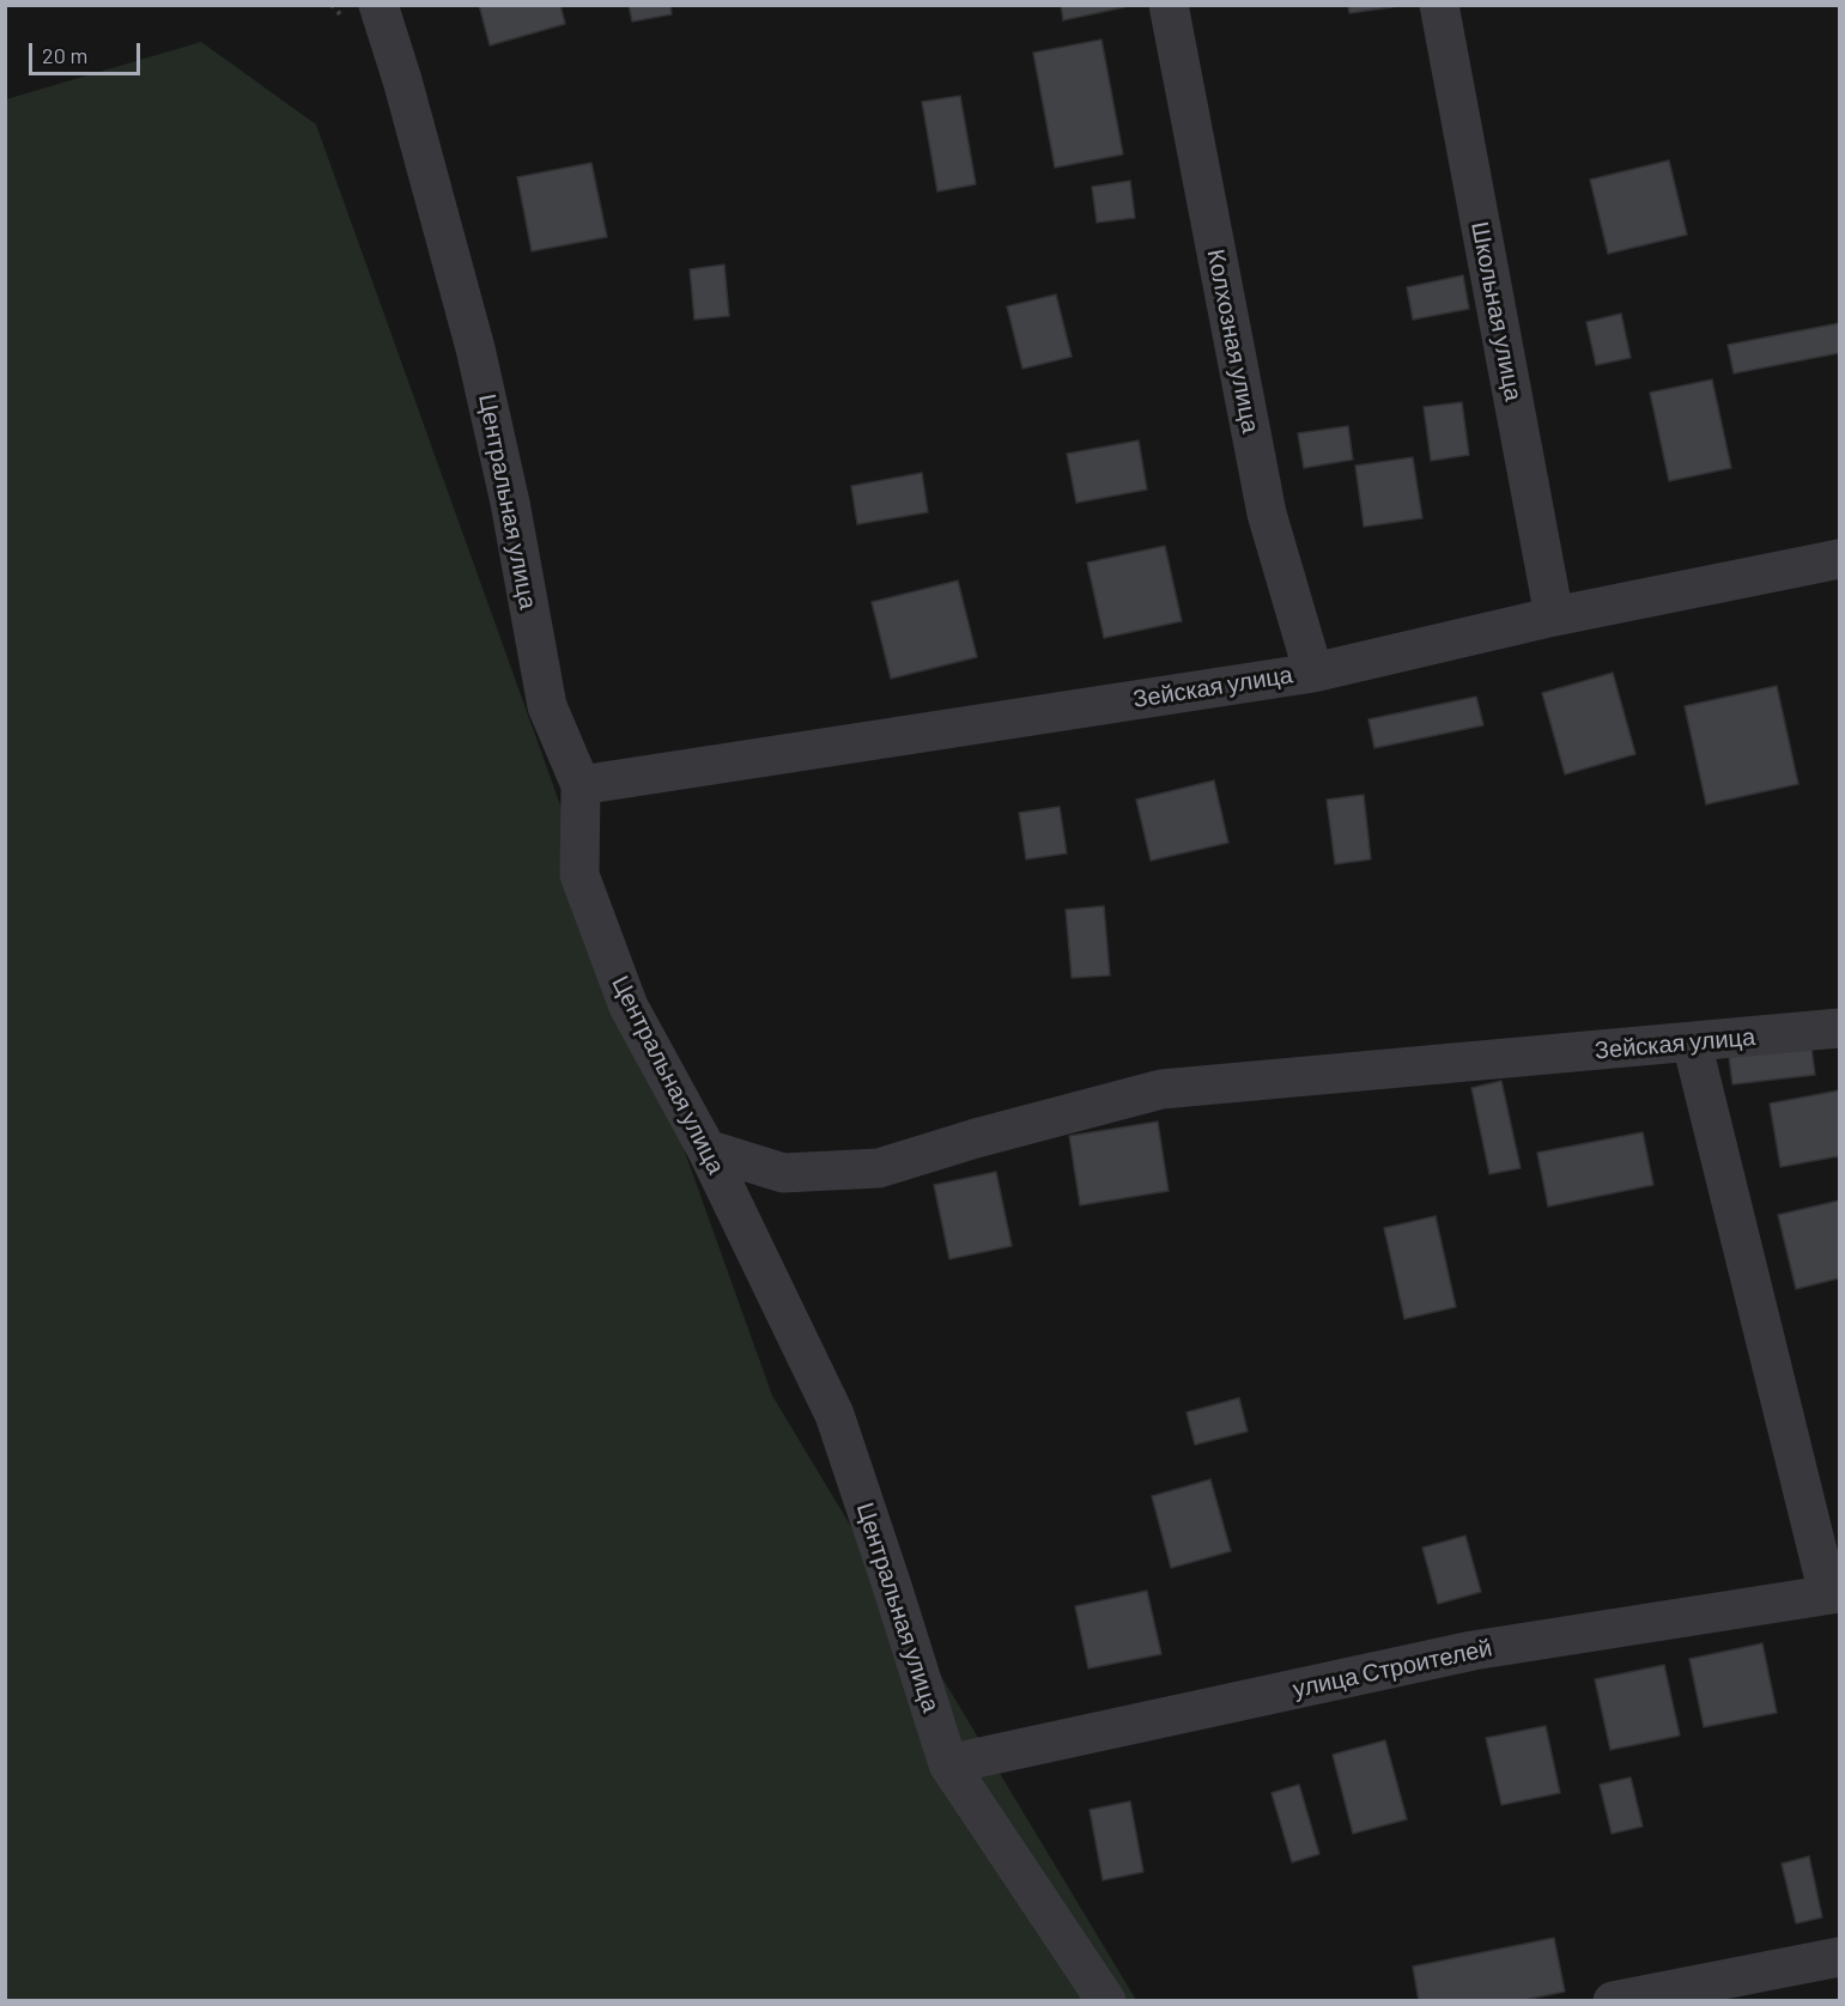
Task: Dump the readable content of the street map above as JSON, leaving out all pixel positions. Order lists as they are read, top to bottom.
{
  "streets": {
    "street": [
      "Школьная улица",
      "Колхозная улица",
      "Центральная улица",
      "Зейская улица",
      "улица Строителей"
    ]
  },
  "crossings": [
    ["Школьная улица", "Зейская улица"],
    ["Колхозная улица", "Зейская улица"],
    ["Центральная улица", "Зейская улица"],
    ["Центральная улица", "улица Строителей"]
  ],
  "scale_bar": "20 m"
}
